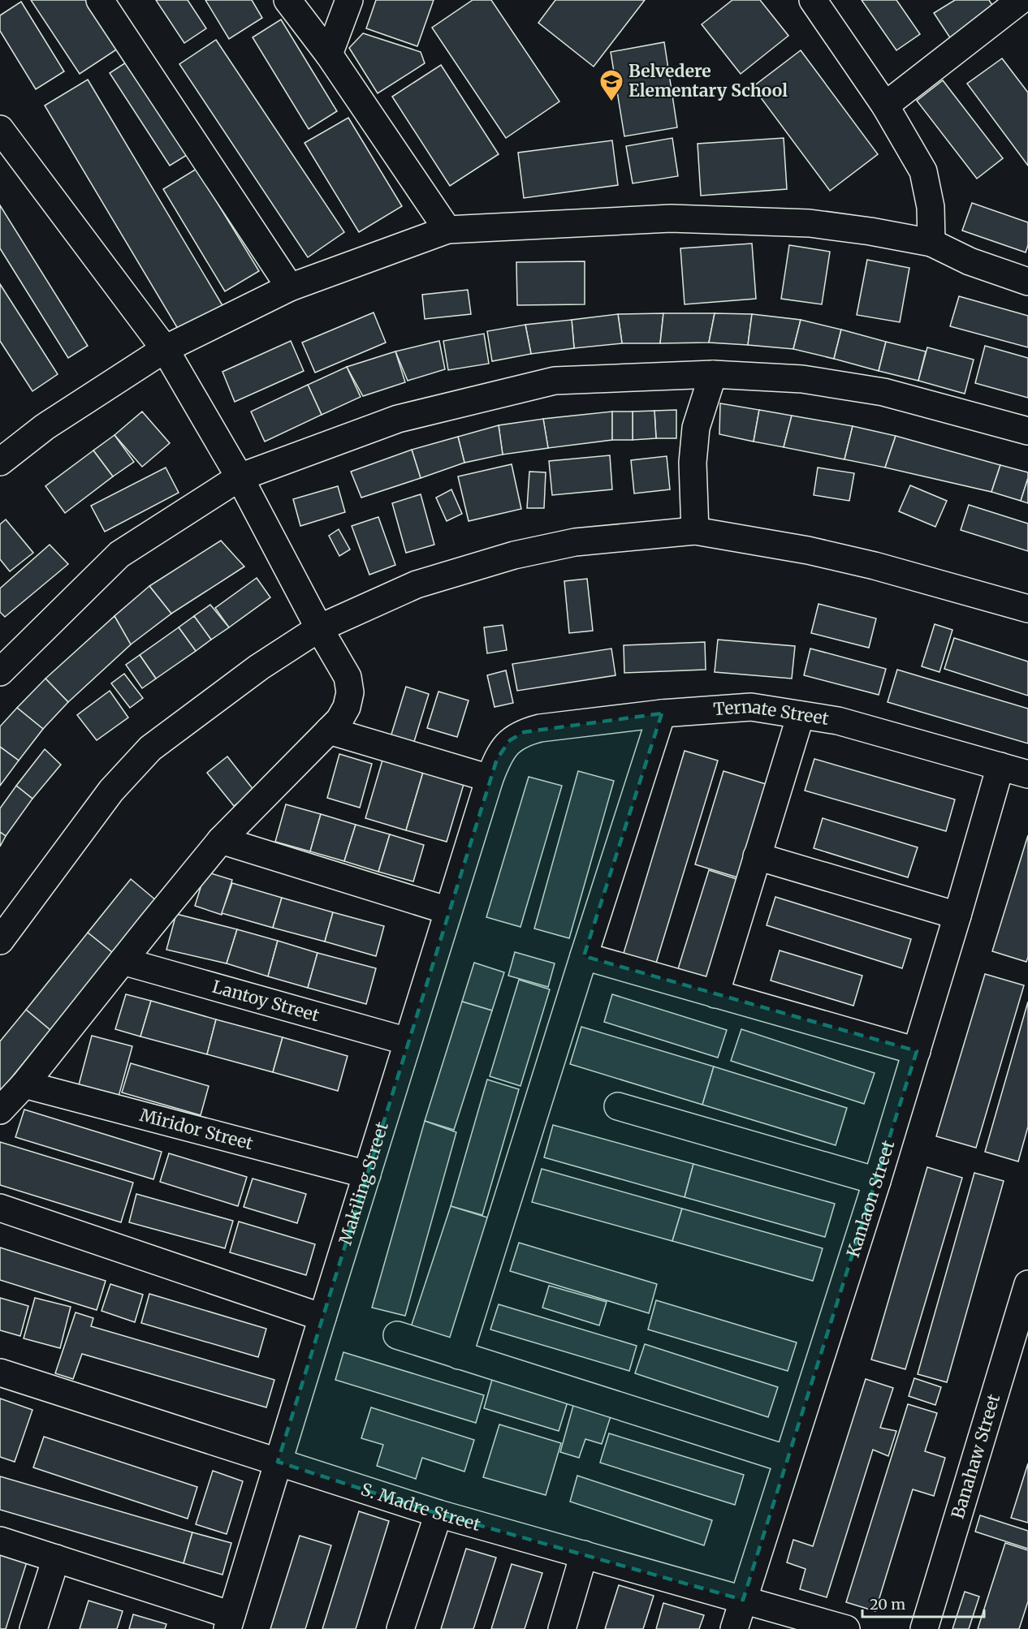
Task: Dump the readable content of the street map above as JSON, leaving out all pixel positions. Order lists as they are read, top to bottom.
{
  "streets": {
    "street": [
      "Ternate Street",
      "Lantoy Street",
      "Miridor Street",
      "Makiling Street",
      "Kanlaon Street",
      "Banahaw Street",
      "S. Madre Street"
    ]
  },
  "crossings": [
    ["Ternate Street", "Makiling Street"],
    ["Ternate Street", "Kanlaon Street"],
    ["Lantoy Street", "Makiling Street"],
    ["Miridor Street", "Makiling Street"],
    ["Makiling Street", "S. Madre Street"],
    ["Kanlaon Street", "S. Madre Street"]
  ],
  "places": {
    "school or university": ["Belvedere Elementary School"]
  },
  "scale_bar": "20 m"
}
